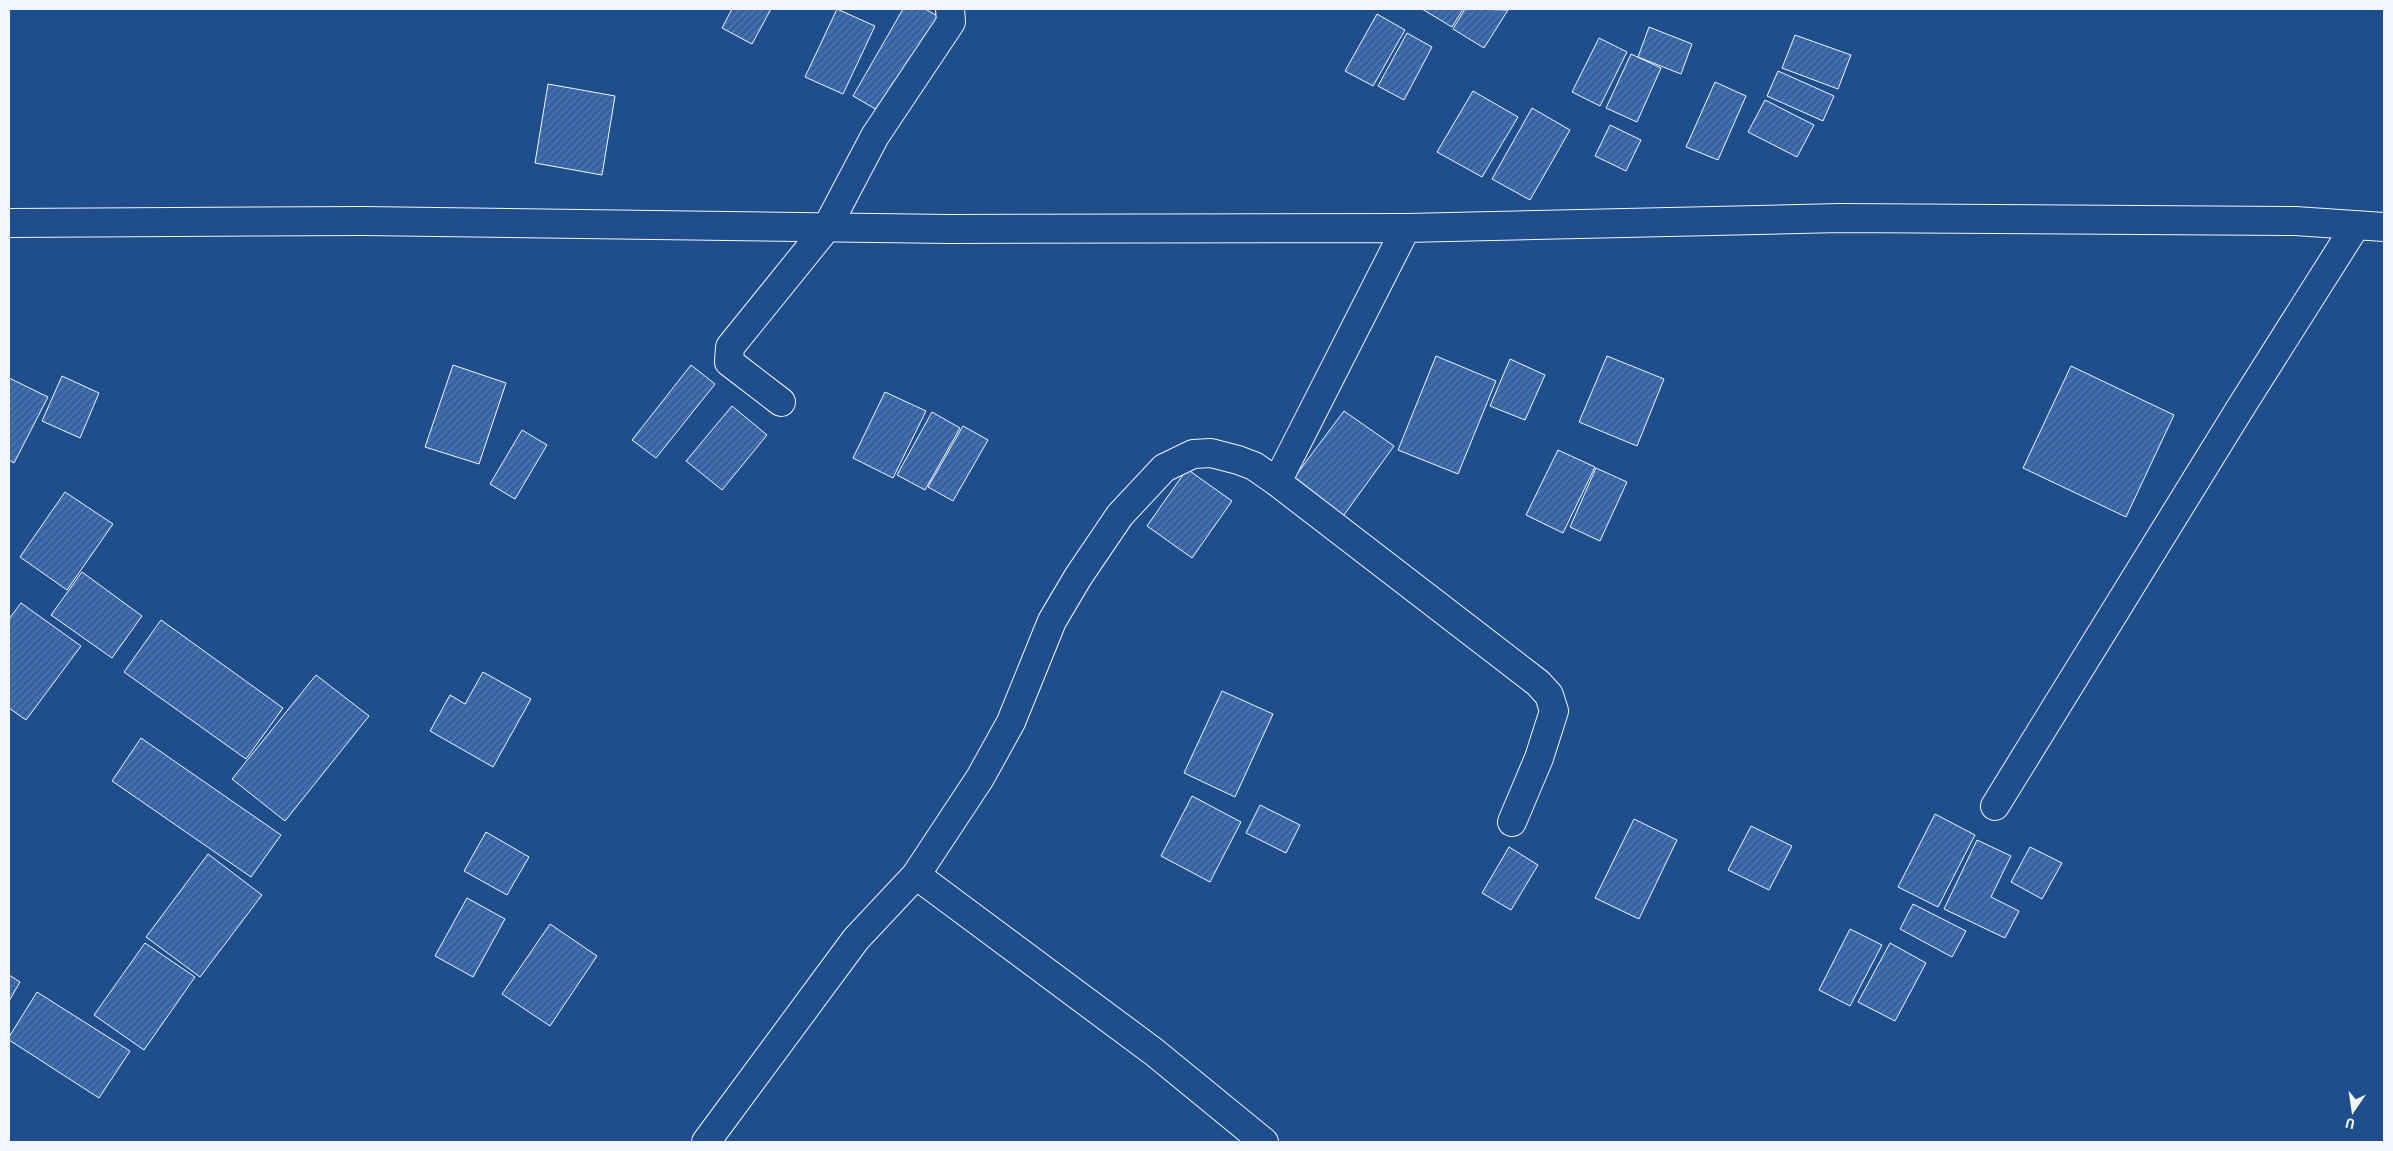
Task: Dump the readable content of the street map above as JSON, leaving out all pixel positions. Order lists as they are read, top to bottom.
{
  "north": "bottom"
}
